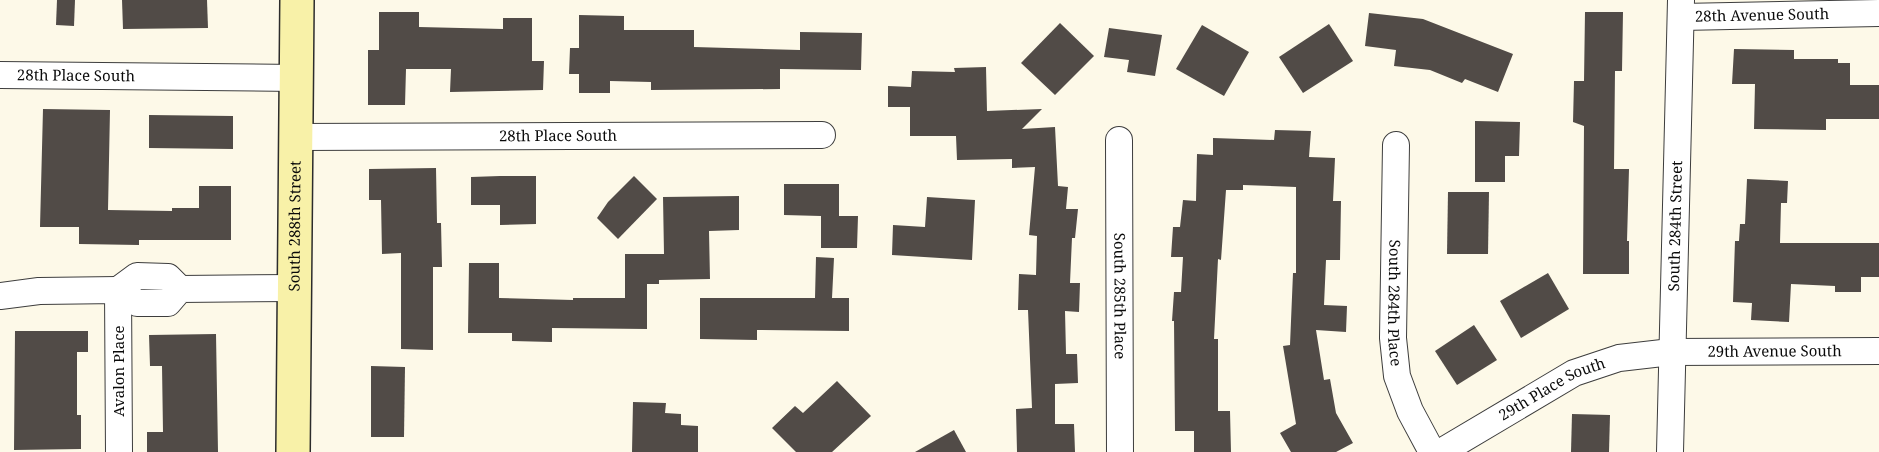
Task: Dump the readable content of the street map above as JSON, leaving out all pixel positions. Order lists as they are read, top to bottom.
{
  "streets": {
    "main road": ["South 288th Street"],
    "street": [
      "28th Avenue South",
      "28th Place South",
      "South 284th Street",
      "South 285th Place",
      "South 284th Place",
      "29th Avenue South",
      "Avalon Place",
      "29th Place South"
    ]
  },
  "crossings": [
    ["28th Avenue South", "South 284th Street"],
    ["28th Place South", "South 288th Street"],
    ["South 284th Street", "29th Avenue South"],
    ["South 284th Street", "29th Place South"],
    ["29th Avenue South", "29th Place South"]
  ]
}
